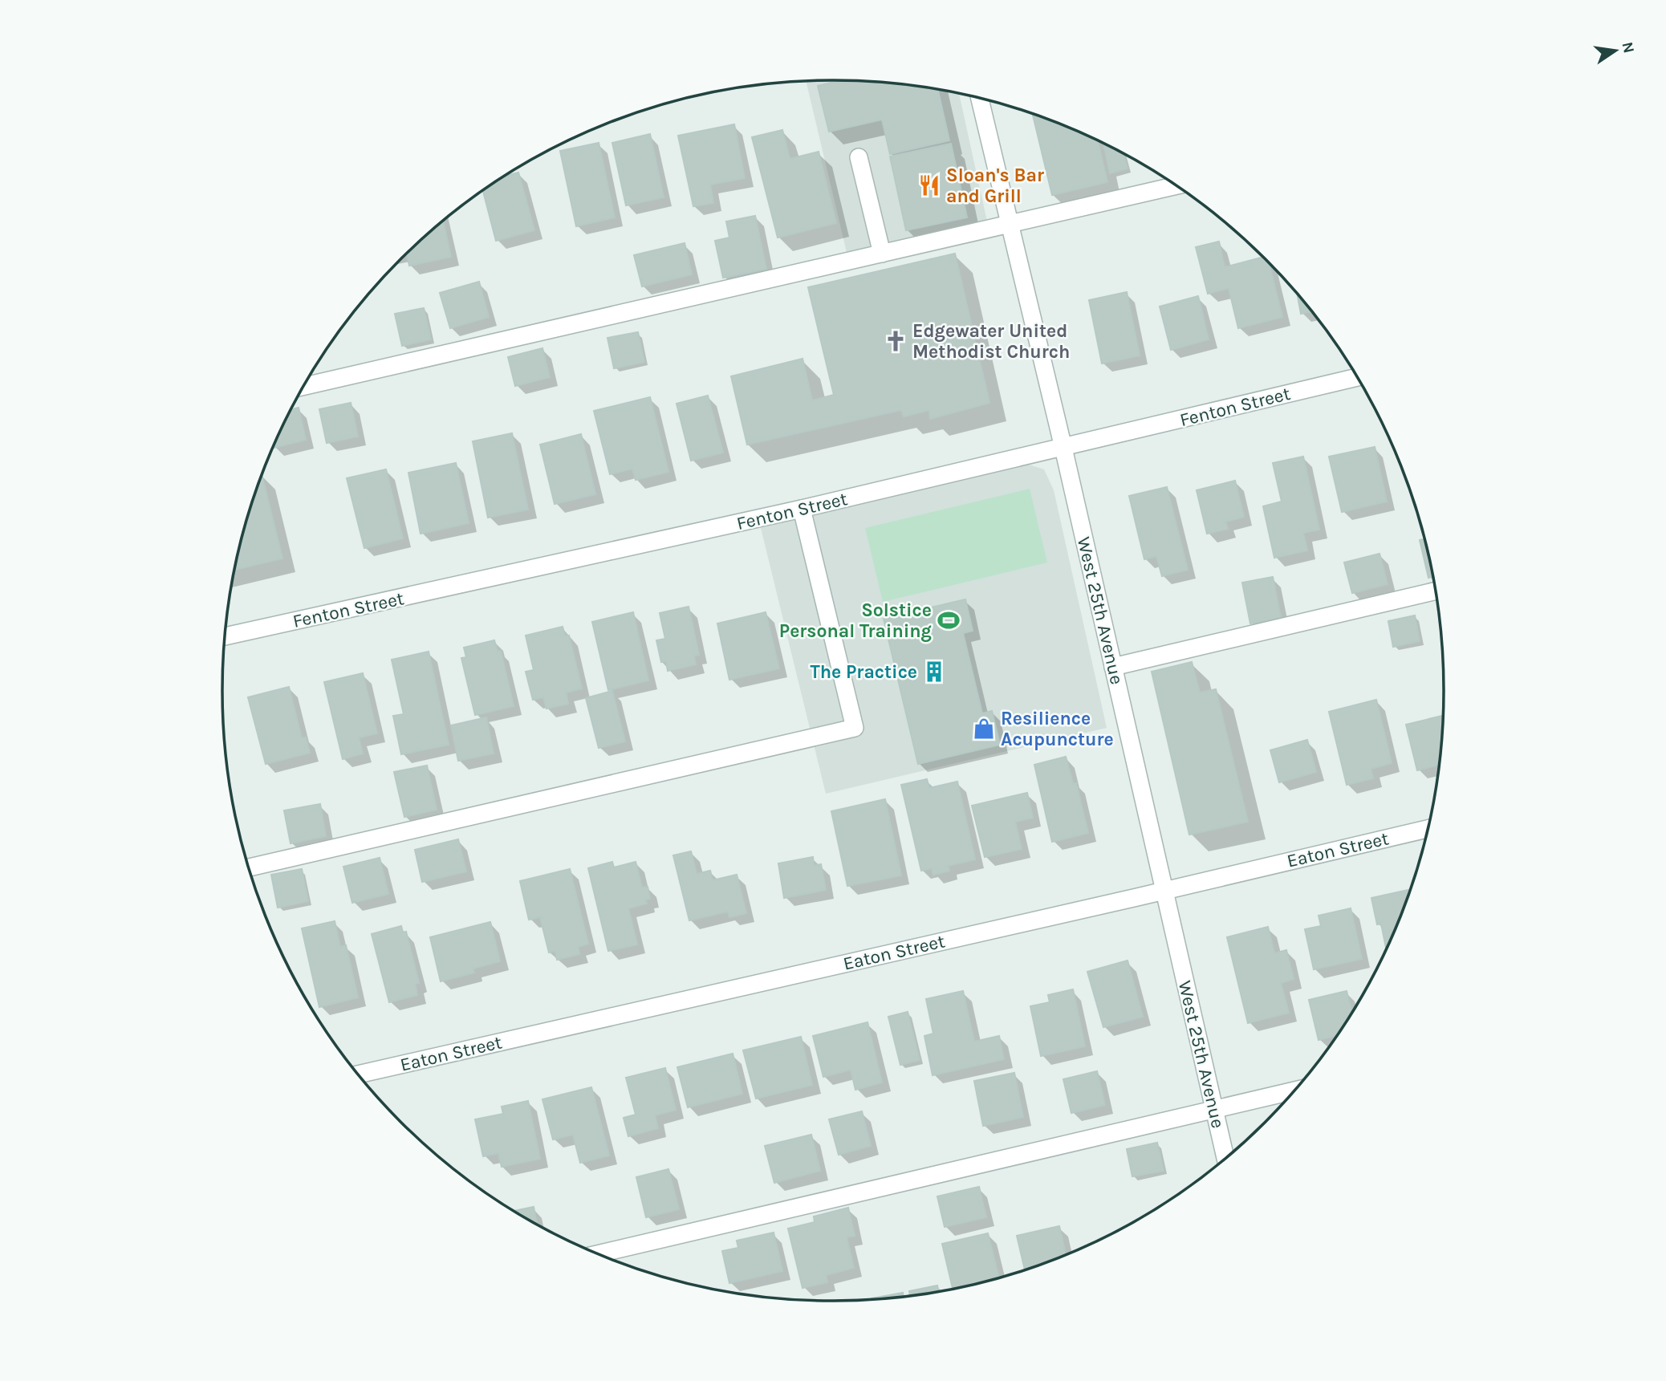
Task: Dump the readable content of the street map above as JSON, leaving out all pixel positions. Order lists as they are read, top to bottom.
{
  "streets": {
    "street": ["Fenton Street", "West 25th Avenue", "Eaton Street"]
  },
  "crossings": [
    ["Fenton Street", "West 25th Avenue"],
    ["West 25th Avenue", "Eaton Street"]
  ],
  "places": {
    "restaurant": ["Sloan's Bar and Grill"],
    "church": ["Edgewater United Methodist Church"],
    "sports": ["Solstice Personal Training"],
    "building": ["The Practice"],
    "shop": ["Resilience Acupuncture"]
  },
  "north": "right"
}
